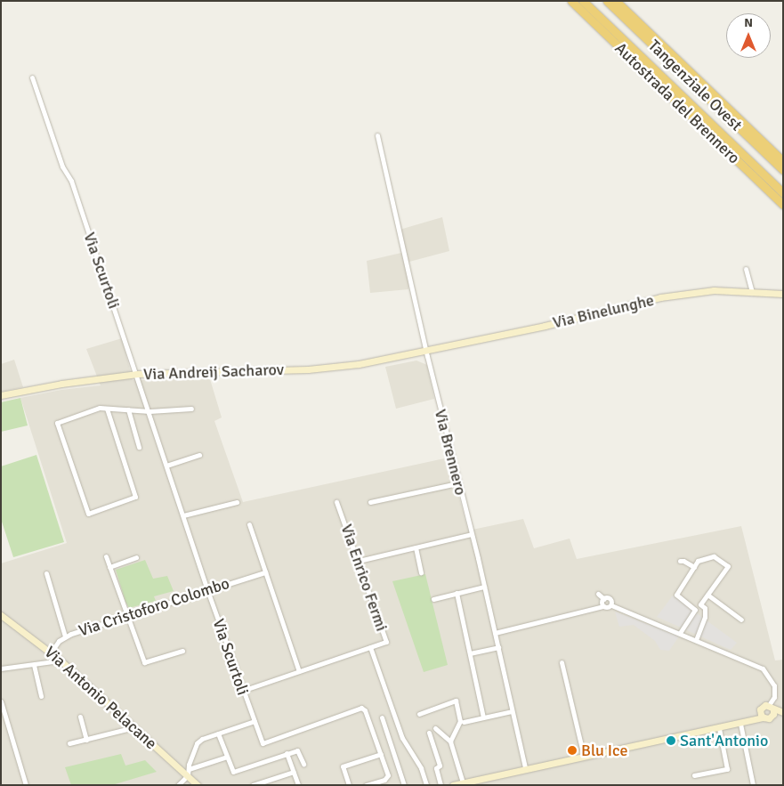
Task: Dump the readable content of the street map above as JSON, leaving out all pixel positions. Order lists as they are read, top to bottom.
{
  "streets": {
    "highway": ["Tangenziale Ovest", "Autostrada del Brennero"],
    "street": [
      "Via Scurtoli",
      "Via Binelunghe",
      "Via Andreij Sacharov",
      "Via Brennero",
      "Via Enrico Fermi",
      "Via Cristoforo Colombo",
      "Via Antonio Pelacane"
    ]
  },
  "crossings": [
    ["Via Scurtoli", "Via Andreij Sacharov"],
    ["Via Scurtoli", "Via Enrico Fermi"],
    ["Via Scurtoli", "Via Cristoforo Colombo"],
    ["Via Binelunghe", "Via Andreij Sacharov"],
    ["Via Binelunghe", "Via Brennero"],
    ["Via Andreij Sacharov", "Via Brennero"],
    ["Via Cristoforo Colombo", "Via Antonio Pelacane"]
  ],
  "places": ["Sant'Antonio", "Blu Ice"],
  "north": "top"
}
